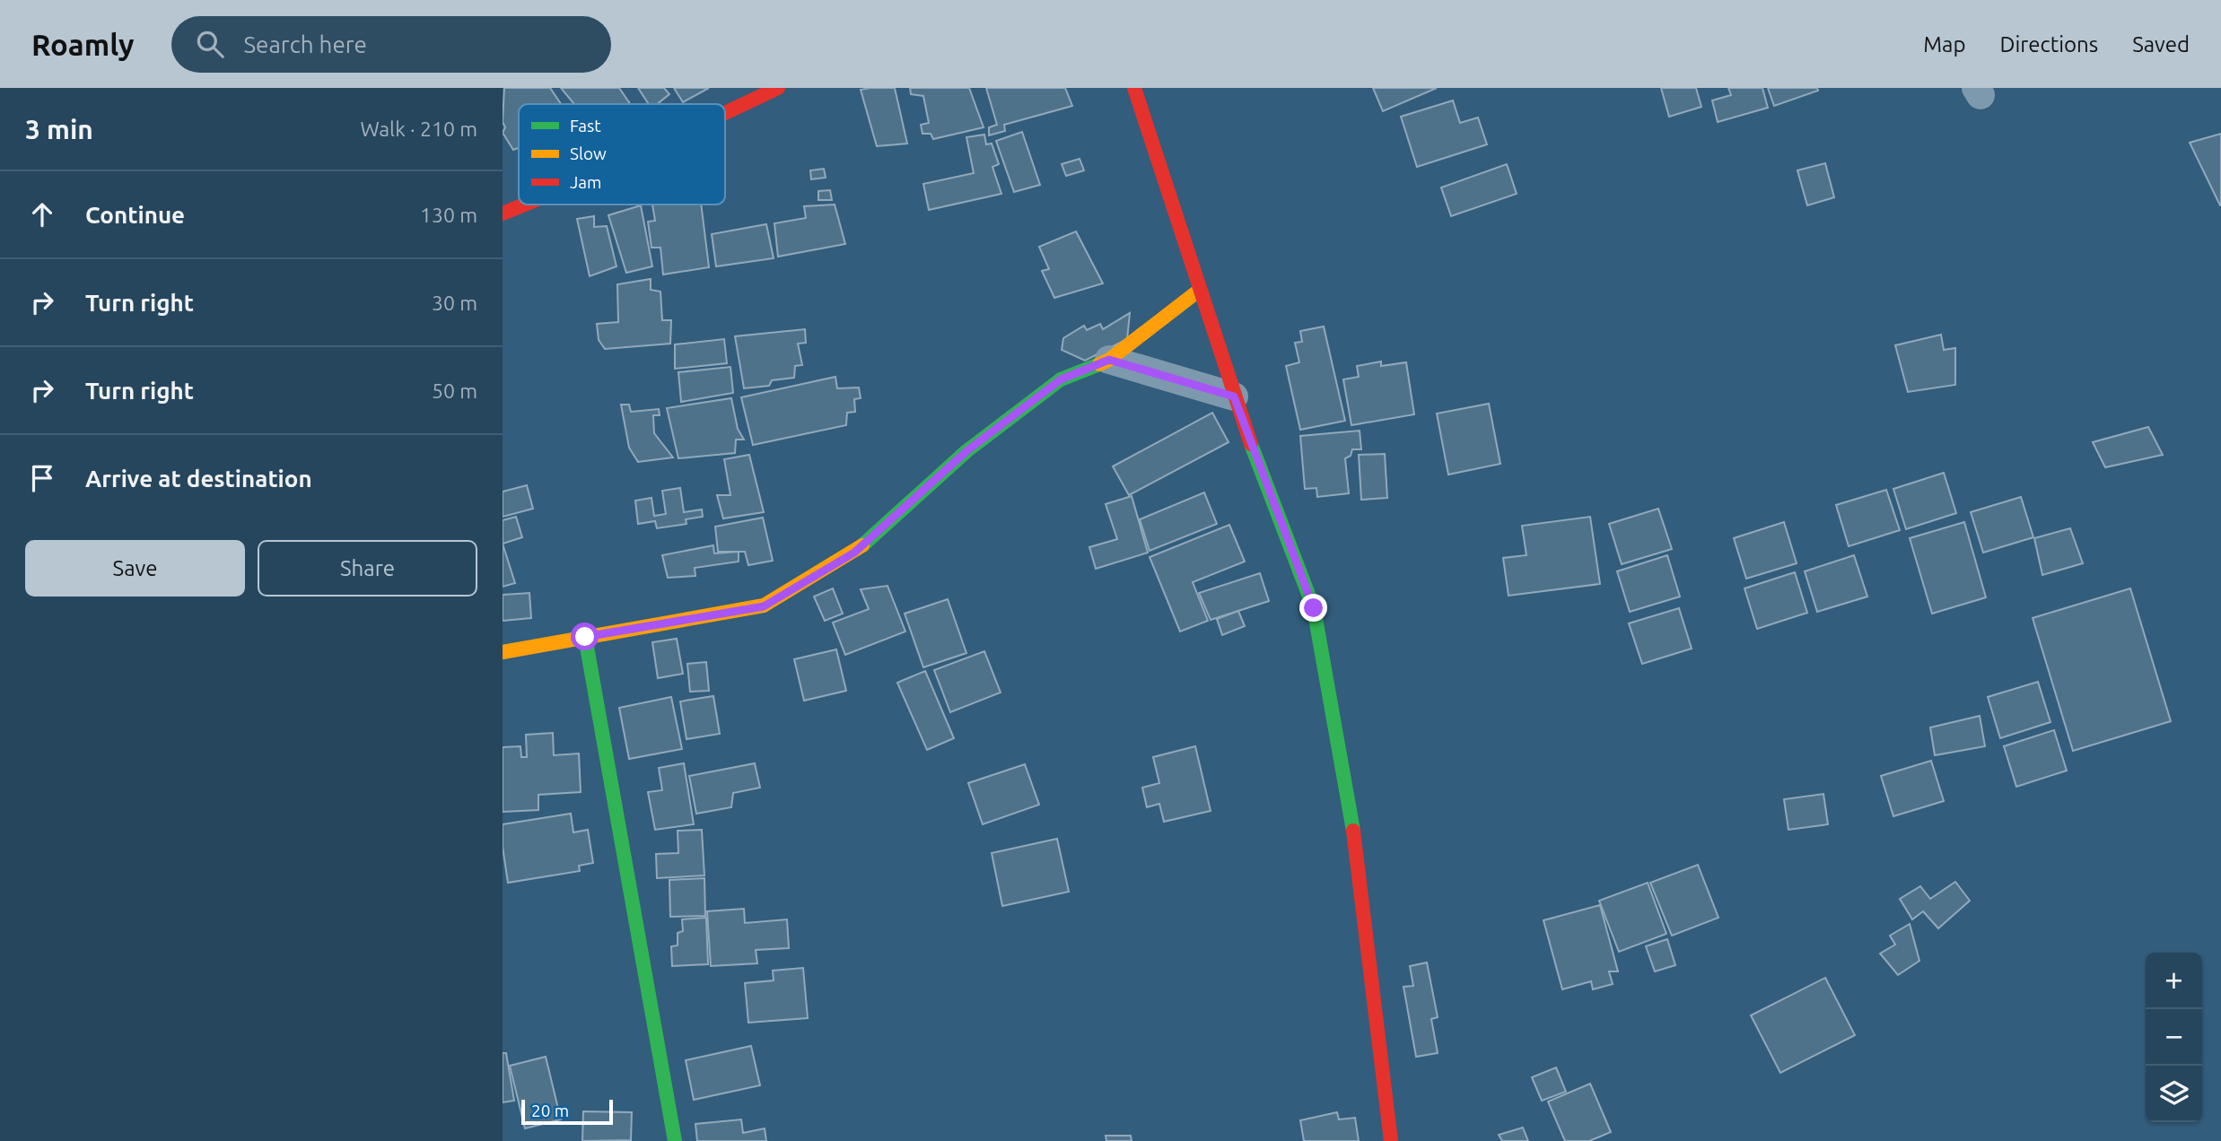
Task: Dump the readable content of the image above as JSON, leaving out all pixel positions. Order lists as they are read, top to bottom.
{
  "legend": ["Fast", "Slow", "Jam"],
  "scale_bar": "20 m",
  "page": {
    "header": "Roamly",
    "search": "Search here",
    "nav": ["Map", "Directions", "Saved"],
    "heading": ["3 min", "Walk · 210 m"],
    "list": [
      ["Continue", "130 m"],
      ["Turn right", "30 m"],
      ["Turn right", "50 m"],
      "Arrive at destination"
    ],
    "buttons": ["Save", "Share"],
    "map_buttons": ["+", "−"],
    "scale": "20 m"
  }
}
